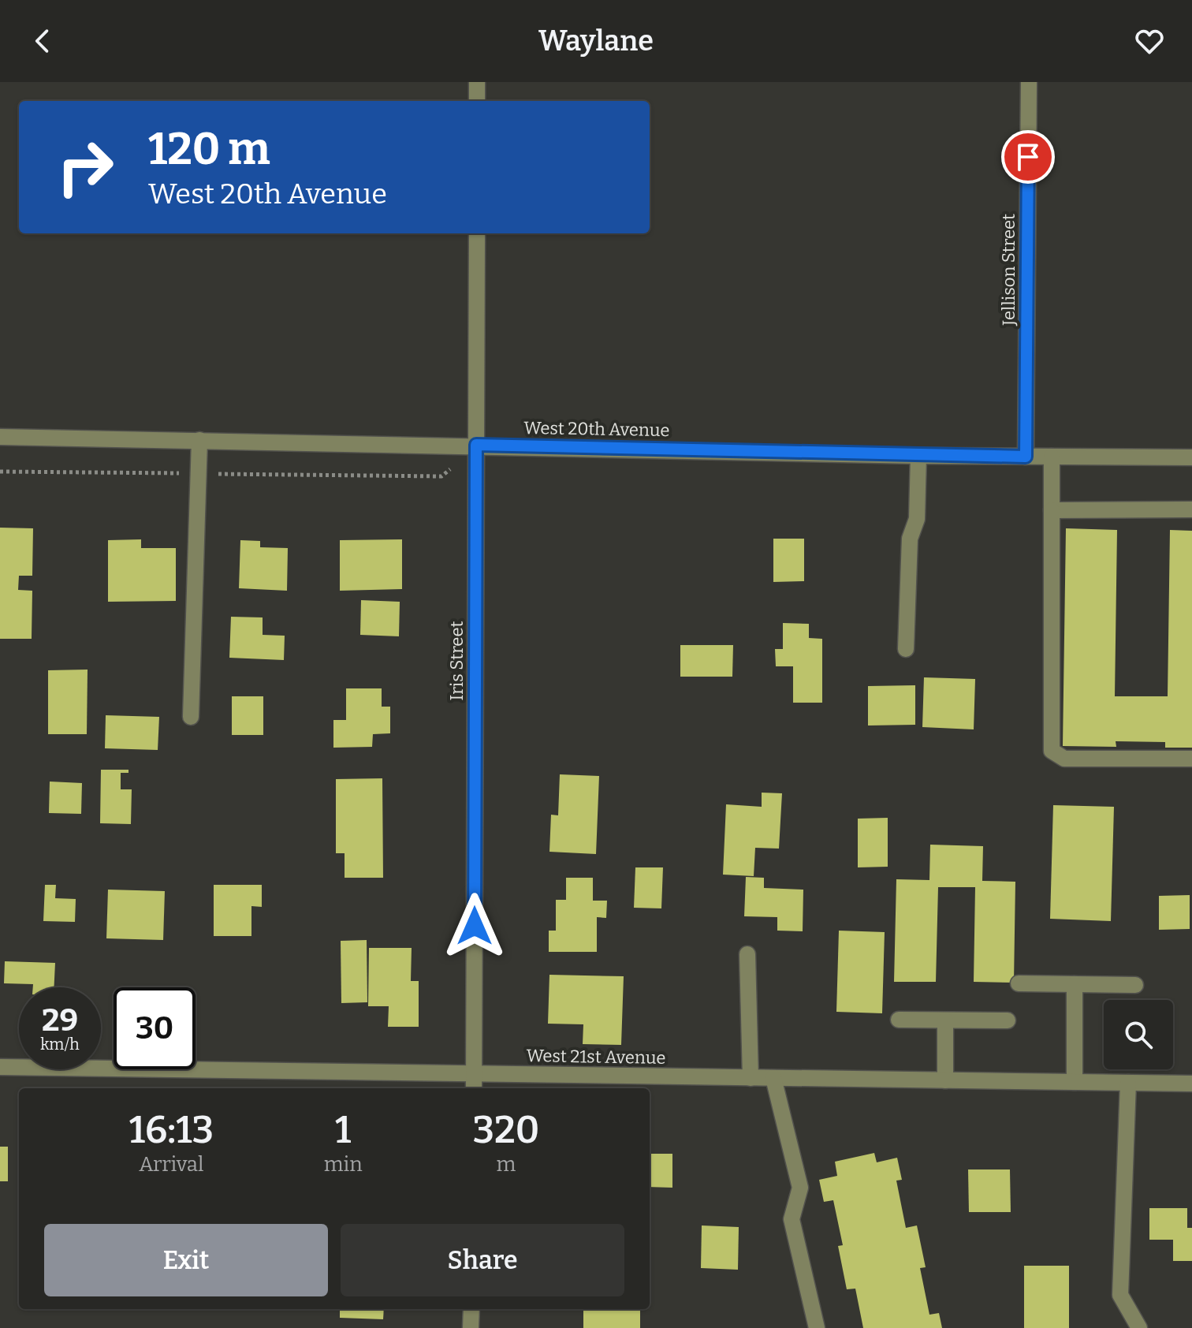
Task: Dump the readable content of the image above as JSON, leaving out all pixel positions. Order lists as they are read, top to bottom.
{
  "streets": {
    "street": [
      "Jellison Street",
      "West 20th Avenue",
      "Iris Street",
      "West 21st Avenue"
    ]
  },
  "crossings": [
    ["Jellison Street", "West 20th Avenue"],
    ["West 20th Avenue", "Iris Street"],
    ["Iris Street", "West 21st Avenue"]
  ],
  "page": {
    "header": "Waylane",
    "turn": ["120 m", "West 20th Avenue"],
    "speed": "29 km/h",
    "limit": "30",
    "eta": [
      "16:13",
      "Arrival",
      "1",
      "min",
      "320",
      "m"
    ],
    "buttons": ["Exit", "Share"]
  }
}
